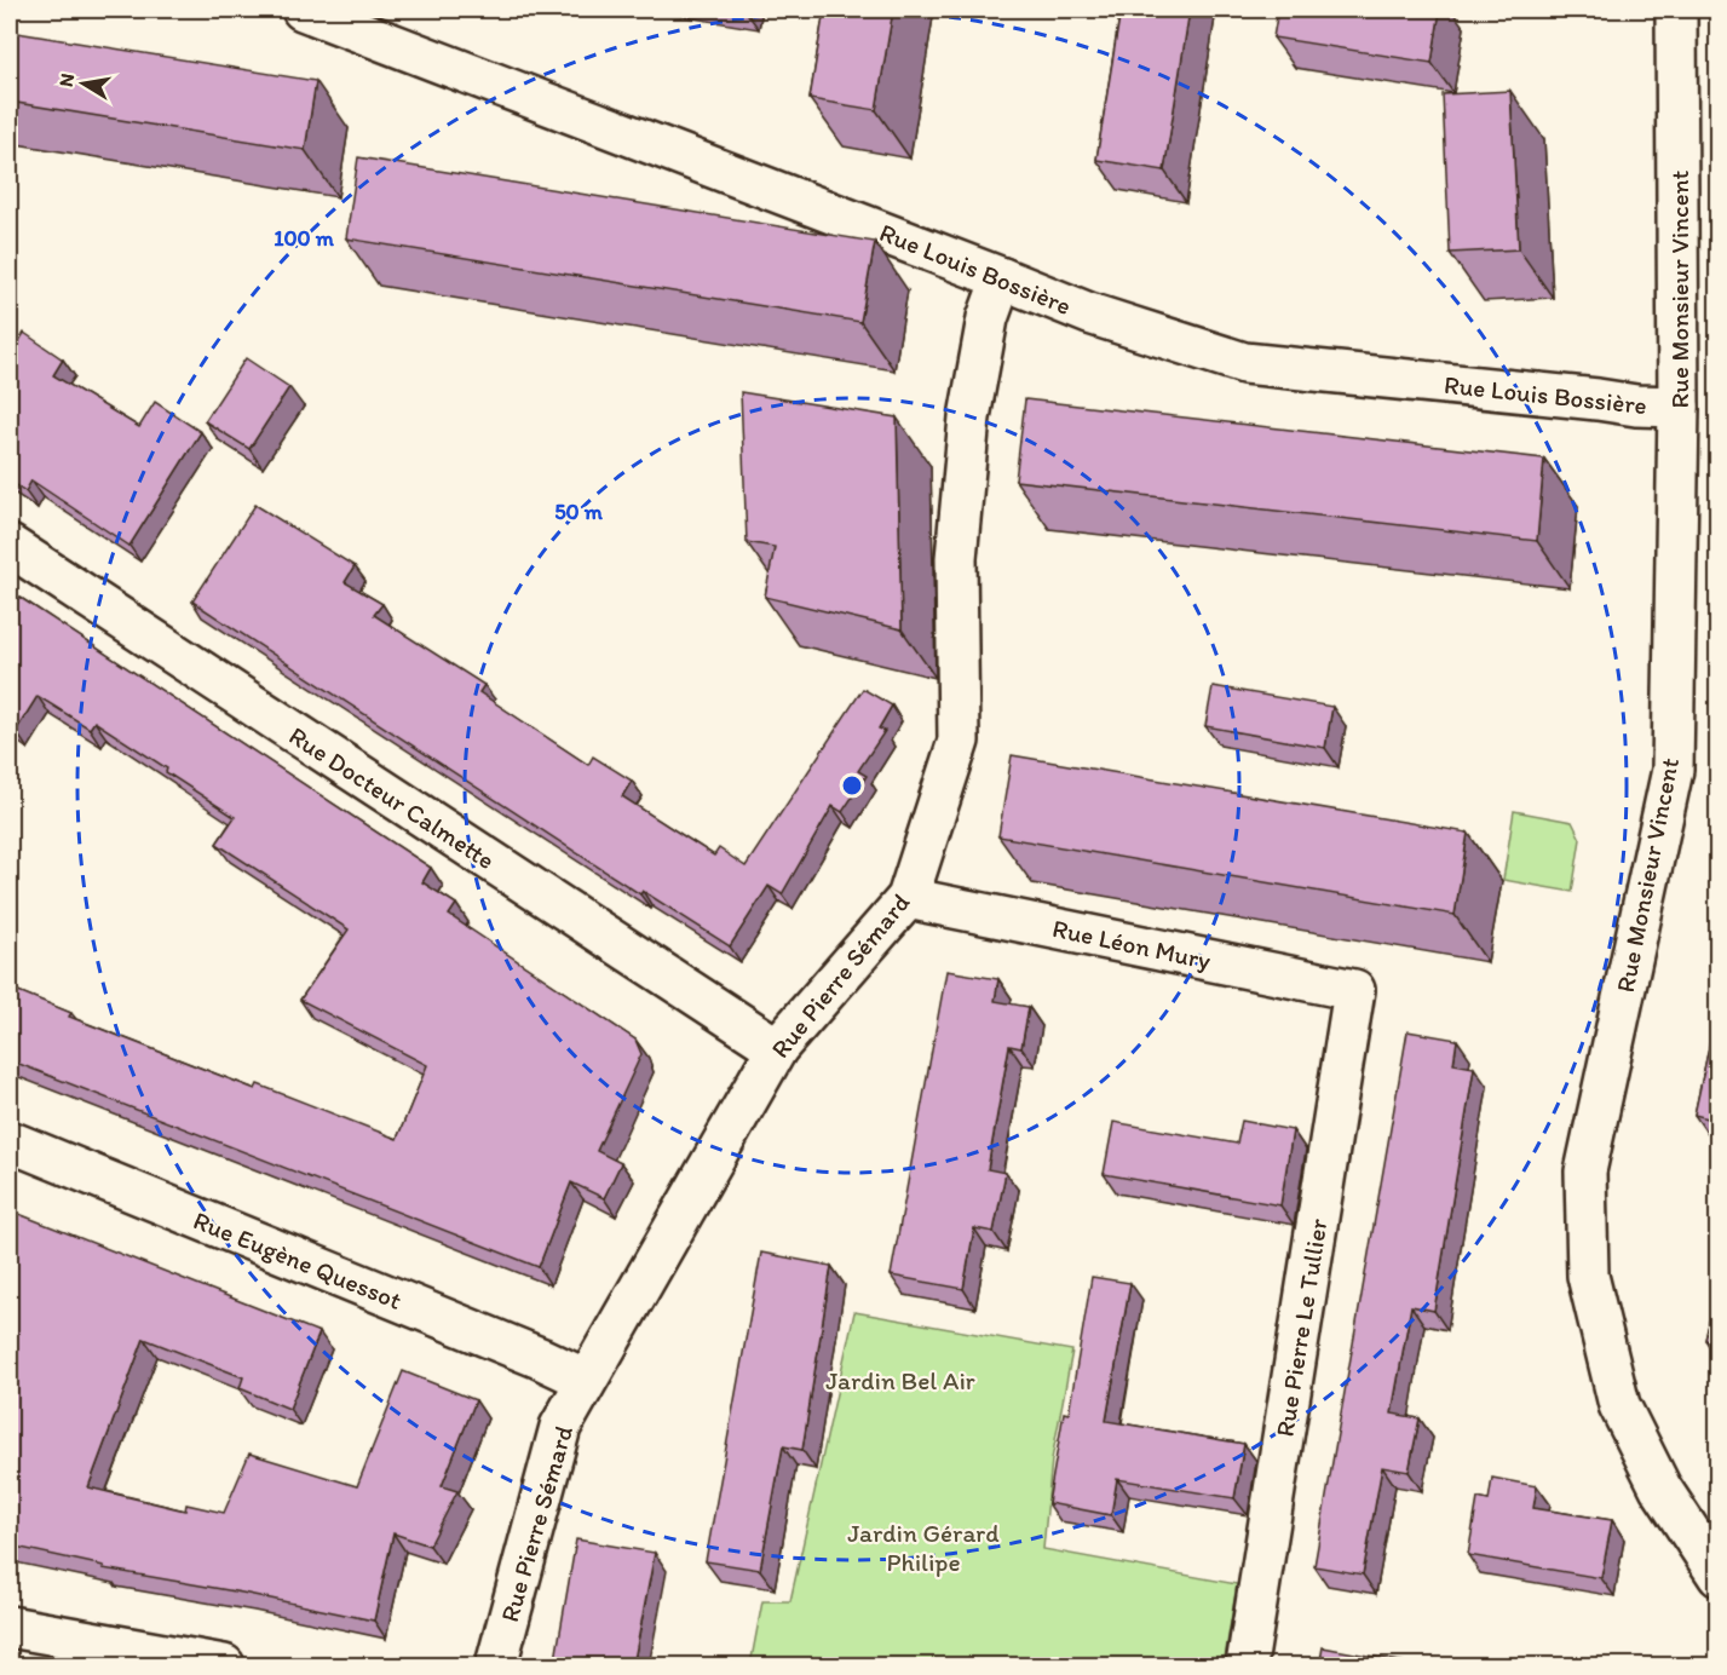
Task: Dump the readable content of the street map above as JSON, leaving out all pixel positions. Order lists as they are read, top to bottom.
{
  "streets": {
    "street": [
      "Rue Louis Bossière",
      "Rue Monsieur Vincent",
      "Rue Docteur Calmette",
      "Rue Léon Mury",
      "Rue Pierre Sémard",
      "Rue Eugène Quessot",
      "Rue Pierre Le Tullier"
    ]
  },
  "crossings": [
    ["Rue Louis Bossière", "Rue Monsieur Vincent"],
    ["Rue Louis Bossière", "Rue Pierre Sémard"],
    ["Rue Docteur Calmette", "Rue Pierre Sémard"],
    ["Rue Léon Mury", "Rue Pierre Sémard"],
    ["Rue Léon Mury", "Rue Pierre Le Tullier"],
    ["Rue Pierre Sémard", "Rue Eugène Quessot"]
  ],
  "parks": ["Jardin Bel Air", "Jardin Gérard Philipe"],
  "north": "left",
  "rings": ["100 m", "50 m"]
}
